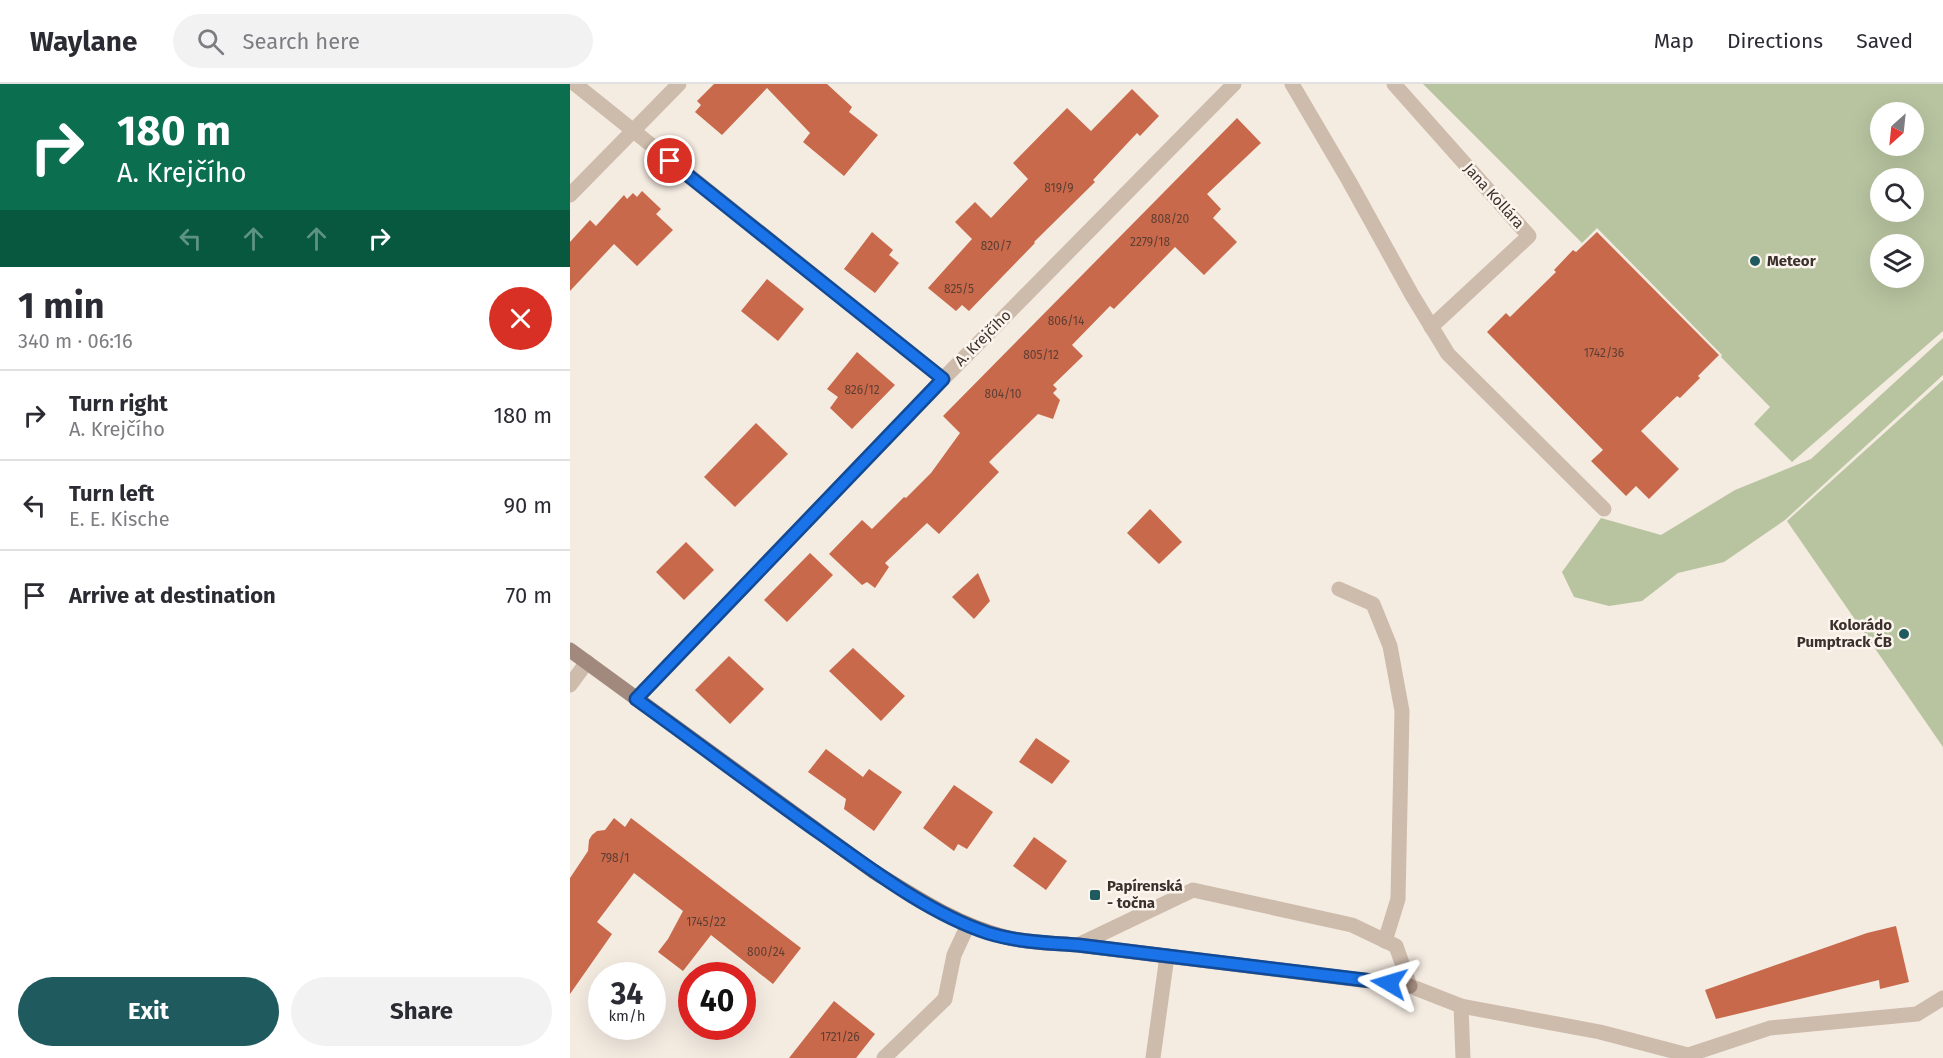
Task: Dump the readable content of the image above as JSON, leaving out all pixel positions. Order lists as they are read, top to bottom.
{
  "streets": {
    "street": ["Jana Kollára", "A. Krejčího"]
  },
  "places": {
    "other": ["Meteor", "Kolorádo Pumptrack ČB"],
    "transit": ["Papírenská - točna"]
  },
  "house_numbers": [
    "819/9",
    "808/20",
    "2279/18",
    "820/7",
    "825/5",
    "806/14",
    "1742/36",
    "805/12",
    "826/12",
    "804/10",
    "798/1",
    "1745/22",
    "800/24",
    "1721/26"
  ],
  "north": "bottom left",
  "page": {
    "header": "Waylane",
    "search": "Search here",
    "nav": ["Map", "Directions", "Saved"],
    "turn": ["180 m", "A. Krejčího"],
    "heading": ["1 min", "340 m · 06:16"],
    "list": [
      {
        "name": "Turn right",
        "note": "A. Krejčího",
        "value": "180 m"
      },
      {
        "name": "Turn left",
        "note": "E. E. Kische",
        "value": "90 m"
      },
      {
        "name": "Arrive at destination",
        "value": "70 m"
      }
    ],
    "speed": "34 km/h",
    "limit": "40",
    "buttons": ["Exit", "Share"]
  }
}
